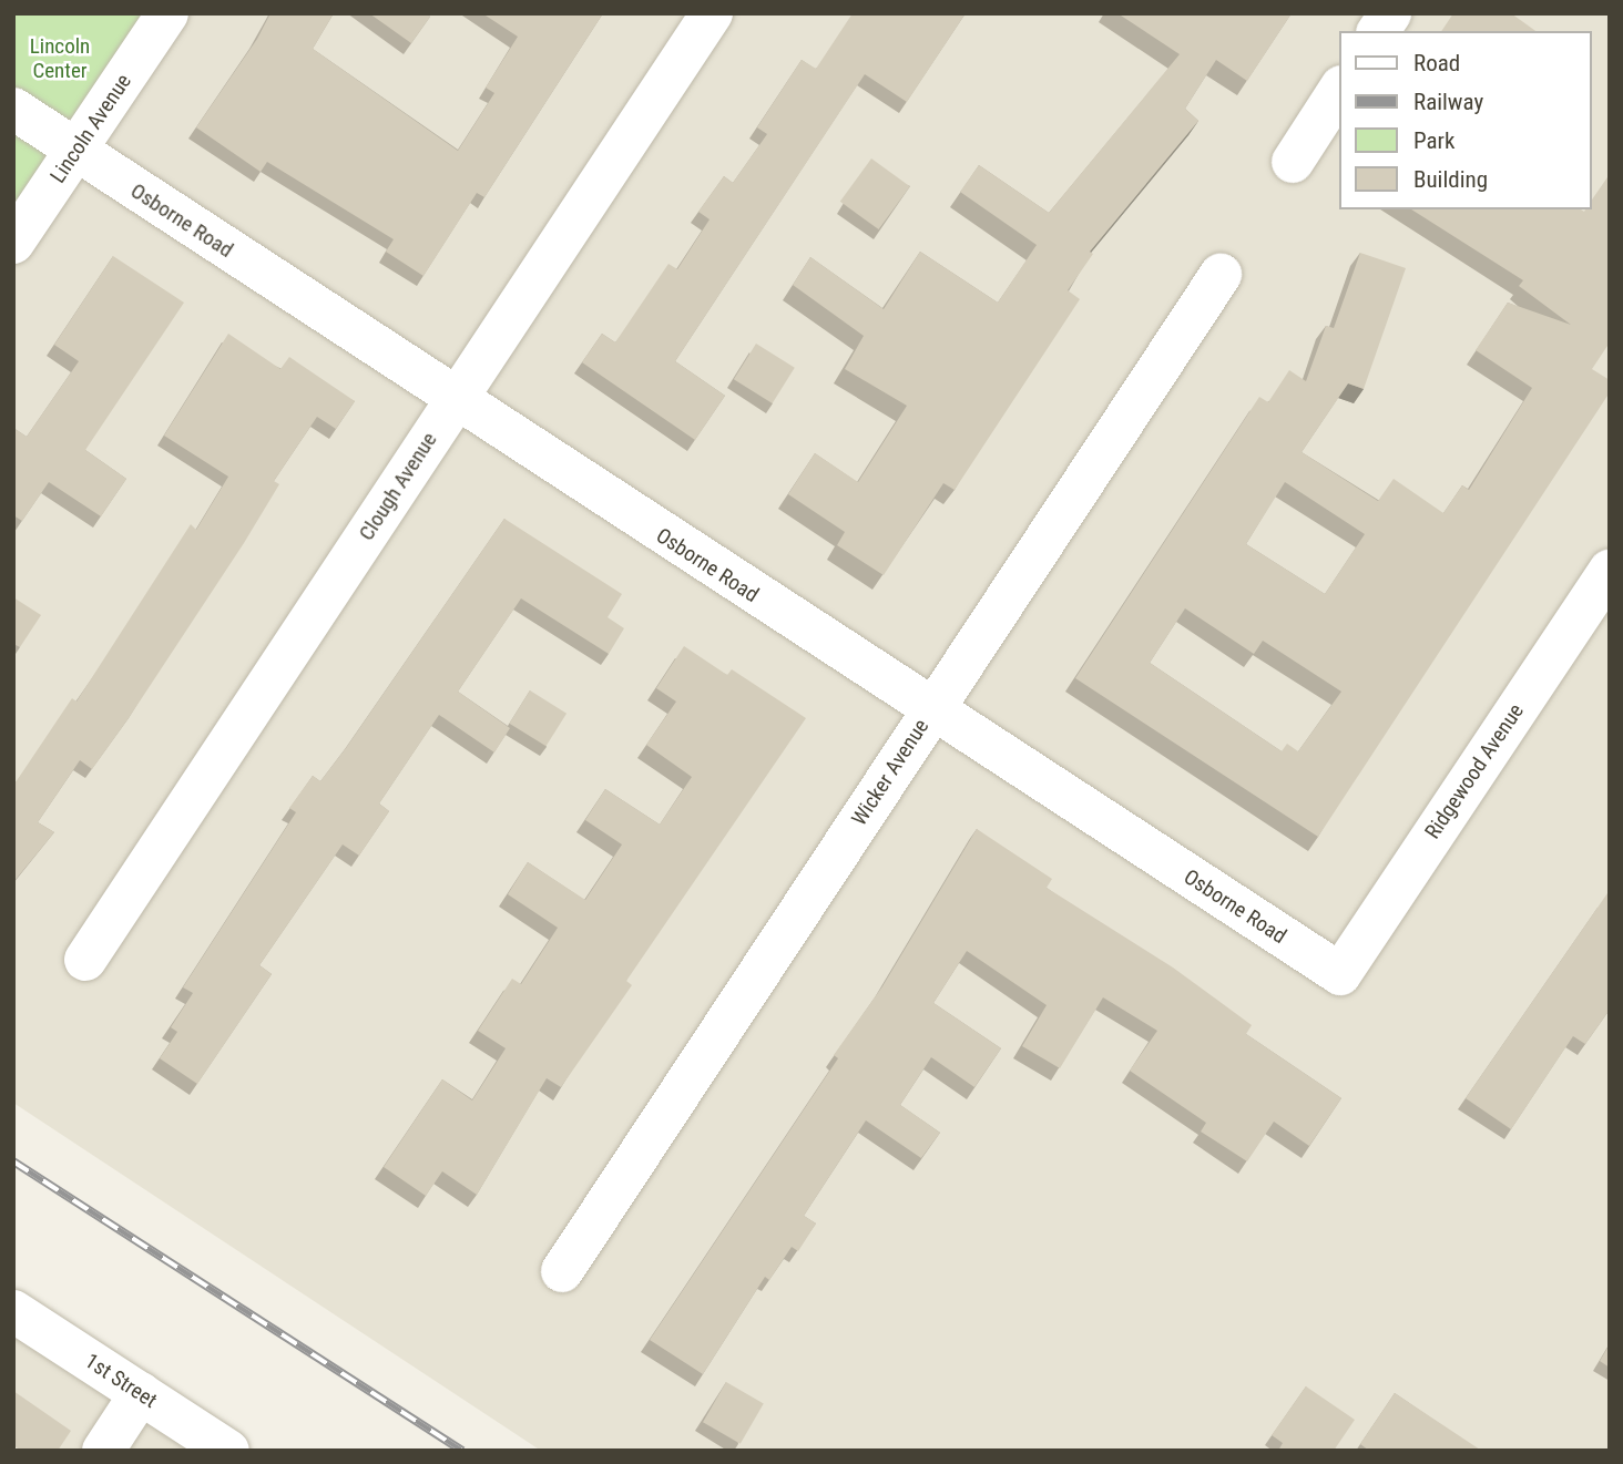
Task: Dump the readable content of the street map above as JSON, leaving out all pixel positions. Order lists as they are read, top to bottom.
{
  "streets": {
    "street": [
      "Lincoln Avenue",
      "Osborne Road",
      "Clough Avenue",
      "Ridgewood Avenue",
      "Wicker Avenue",
      "1st Street"
    ]
  },
  "crossings": [
    ["Lincoln Avenue", "Osborne Road"],
    ["Osborne Road", "Clough Avenue"],
    ["Osborne Road", "Ridgewood Avenue"],
    ["Osborne Road", "Wicker Avenue"]
  ],
  "parks": ["Lincoln Center"],
  "legend": [
    "Road",
    "Railway",
    "Park",
    "Building"
  ]
}
